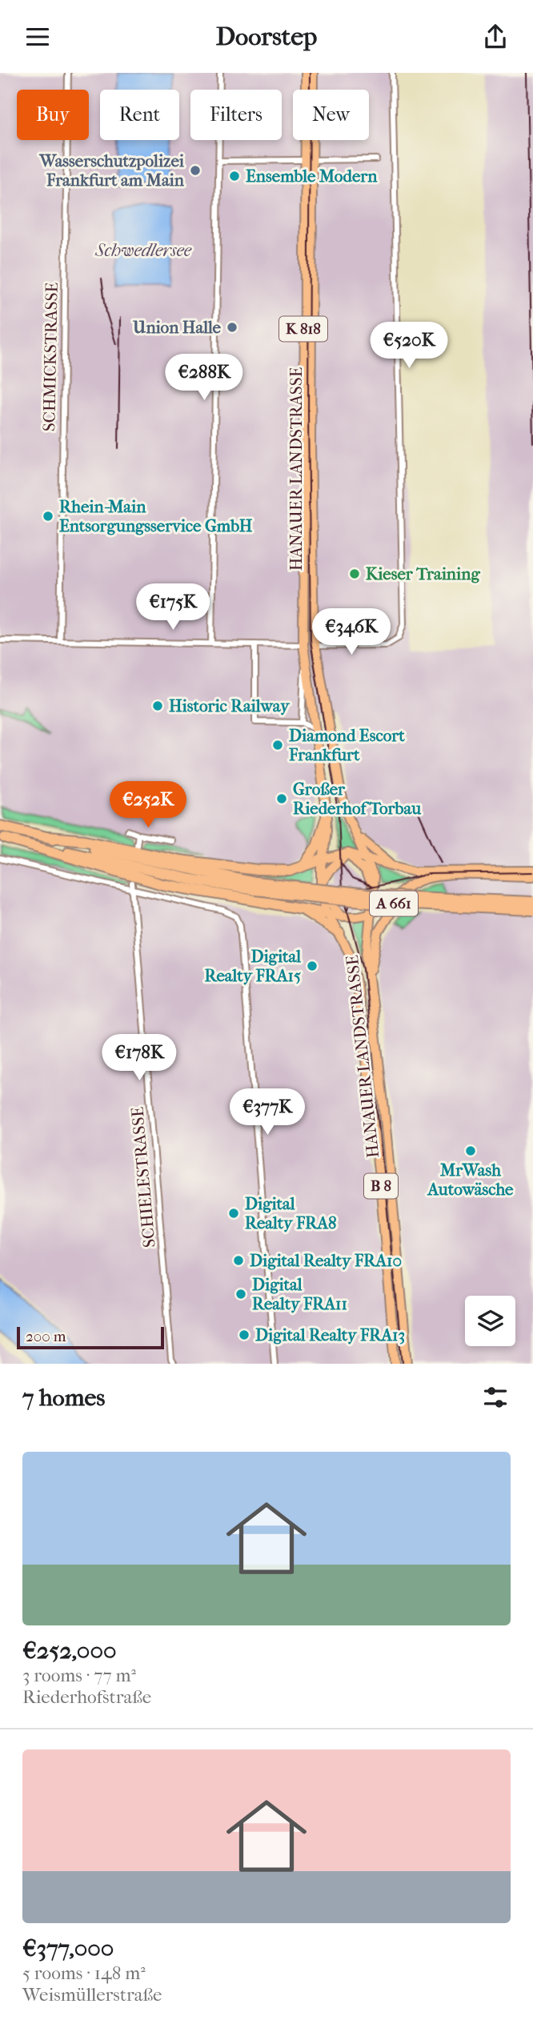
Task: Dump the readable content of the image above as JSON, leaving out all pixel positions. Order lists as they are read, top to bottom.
{
  "streets": {
    "highway": ["A 661"],
    "main road": ["K 818", "HANAUER LANDSTRASSE", "B 8"],
    "street": ["SCHMICKSTRASSE", "SCHIELESTRASSE"]
  },
  "crossings": [
    ["K 818", "HANAUER LANDSTRASSE"],
    ["K 818", "B 8"],
    ["HANAUER LANDSTRASSE", "B 8"]
  ],
  "water": ["Schwedlersee"],
  "places": [
    "Wasserschutzpolizei Frankfurt am Main",
    "Ensemble Modern",
    "Union Halle",
    "Rhein-Main Entsorgungsservice GmbH",
    "Kieser Training",
    "Historic Railway",
    "Diamond Escort Frankfurt",
    "Großer Riederhof Torbau",
    "Digital Realty FRA15",
    "MrWash Autowäsche",
    "Digital Realty FRA8",
    "Digital Realty FRA10",
    "Digital Realty FRA11",
    "Digital Realty FRA13"
  ],
  "scale_bar": "200 m",
  "page": {
    "header": "Doorstep",
    "chip": [
      "Buy",
      "Rent",
      "Filters",
      "New"
    ],
    "price": [
      "€520K",
      "€288K",
      "€175K",
      "€346K",
      "€252K",
      "€178K",
      "€377K"
    ],
    "scale": "200 m",
    "heading": "7 homes",
    "list": [
      {
        "name": "€252,000",
        "note": "3 rooms · 77 m² · Riederhofstraße"
      },
      {
        "name": "€377,000",
        "note": "5 rooms · 148 m² · Weismüllerstraße"
      }
    ]
  }
}
